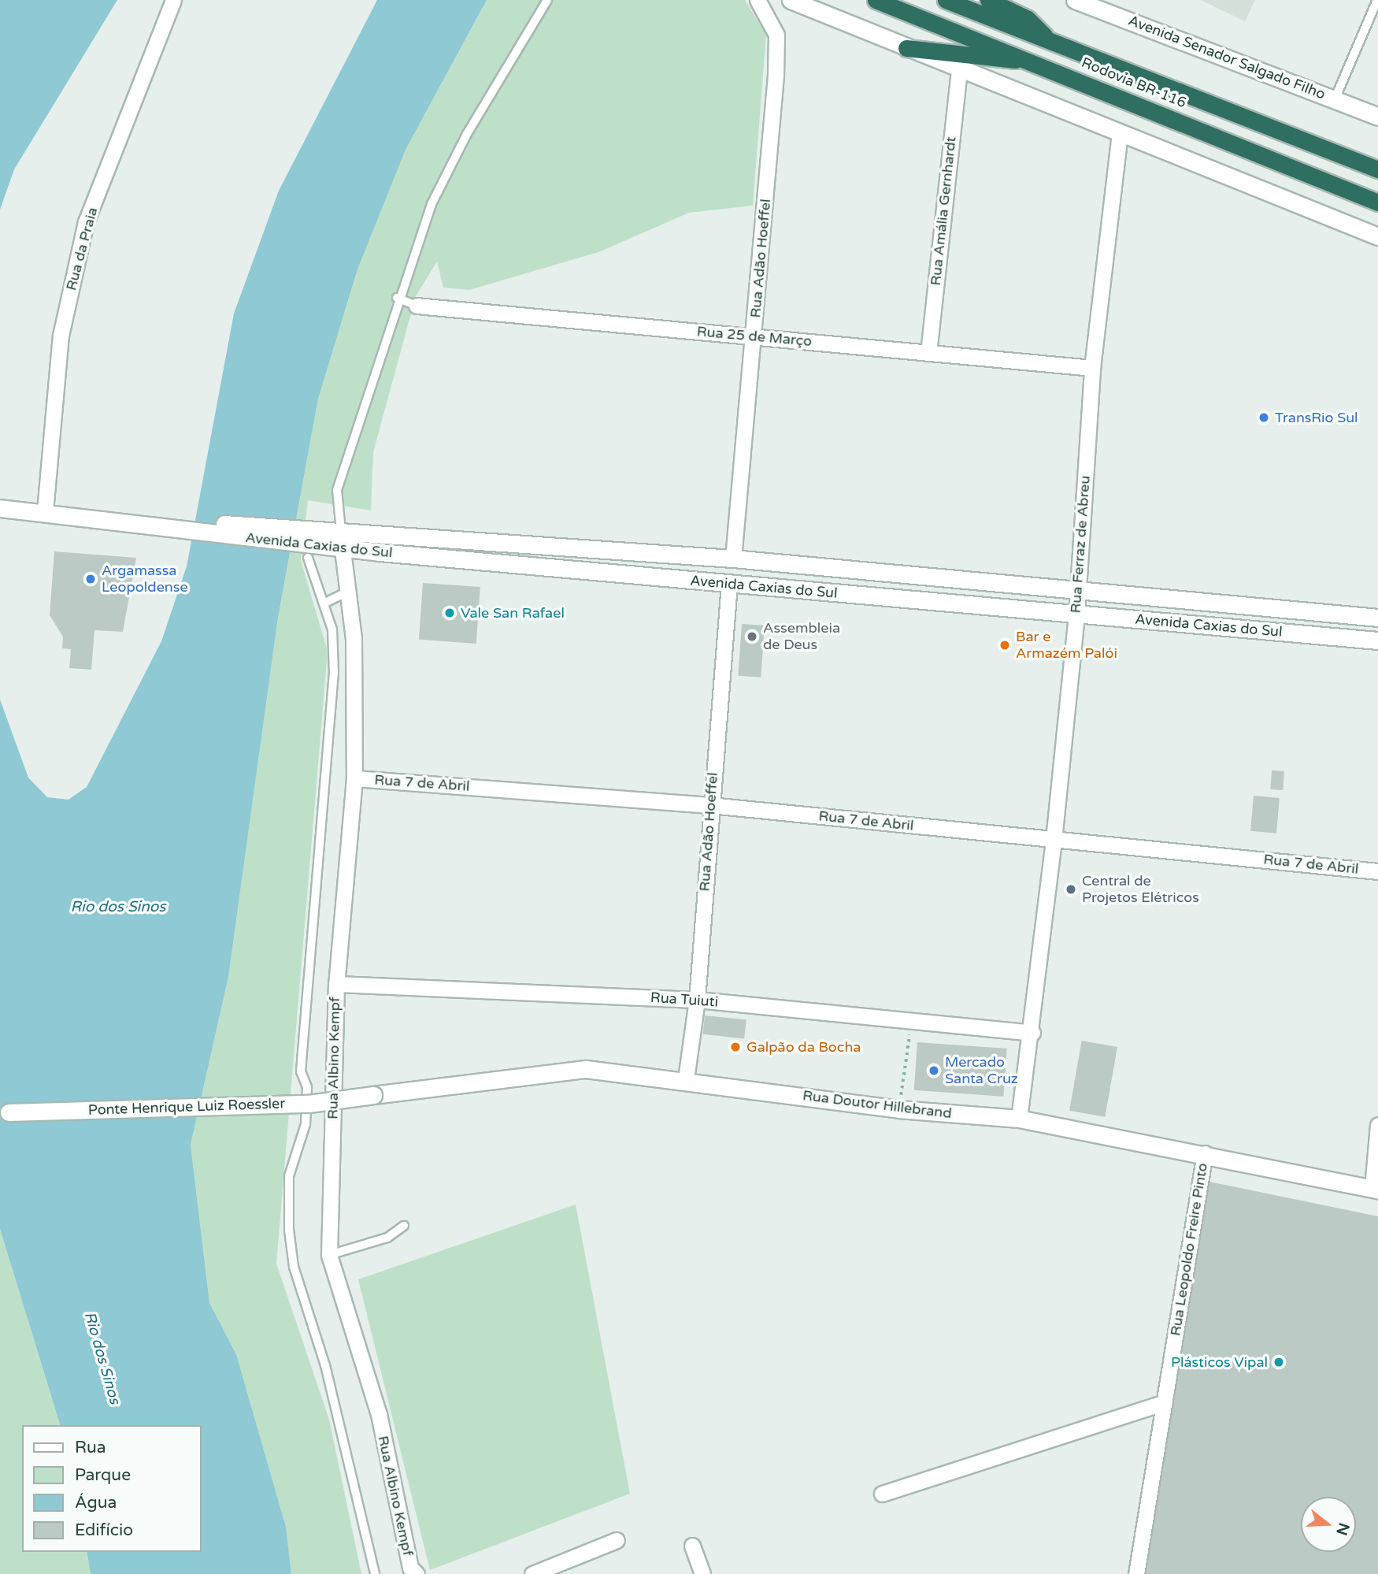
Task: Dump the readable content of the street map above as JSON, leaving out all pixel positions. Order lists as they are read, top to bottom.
{
  "streets": {
    "highway": ["Rodovia BR-116"],
    "street": [
      "Avenida Senador Salgado Filho",
      "Rua Amália Gernhardt",
      "Rua da Praia",
      "Rua Adão Hoeffel",
      "Rua 25 de Março",
      "Rua Ferraz de Abreu",
      "Avenida Caxias do Sul",
      "Rua 7 de Abril",
      "Rua Tuiuti",
      "Rua Albino Kempf",
      "Rua Doutor Hillebrand",
      "Ponte Henrique Luiz Roessler",
      "Rua Leopoldo Freire Pinto"
    ]
  },
  "crossings": [
    ["Rua Amália Gernhardt", "Rua 25 de Março"],
    ["Rua da Praia", "Avenida Caxias do Sul"],
    ["Rua Adão Hoeffel", "Rua 25 de Março"],
    ["Rua Adão Hoeffel", "Avenida Caxias do Sul"],
    ["Rua Adão Hoeffel", "Rua 7 de Abril"],
    ["Rua Adão Hoeffel", "Rua Tuiuti"],
    ["Rua Adão Hoeffel", "Rua Doutor Hillebrand"],
    ["Rua 25 de Março", "Rua Ferraz de Abreu"],
    ["Rua Ferraz de Abreu", "Avenida Caxias do Sul"],
    ["Rua Ferraz de Abreu", "Rua 7 de Abril"],
    ["Rua Ferraz de Abreu", "Rua Tuiuti"],
    ["Rua Ferraz de Abreu", "Rua Doutor Hillebrand"],
    ["Avenida Caxias do Sul", "Rua Albino Kempf"],
    ["Rua 7 de Abril", "Rua Albino Kempf"],
    ["Rua Tuiuti", "Rua Albino Kempf"],
    ["Rua Doutor Hillebrand", "Ponte Henrique Luiz Roessler"],
    ["Rua Doutor Hillebrand", "Rua Leopoldo Freire Pinto"]
  ],
  "water": ["Rio dos Sinos"],
  "places": [
    "TransRio Sul",
    "Argamassa Leopoldense",
    "Vale San Rafael",
    "Assembleia de Deus",
    "Bar e Armazém Palói",
    "Central de Projetos Elétricos",
    "Galpão da Bocha",
    "Mercado Santa Cruz",
    "Plásticos Vipal"
  ],
  "legend": [
    "Rua",
    "Parque",
    "Água",
    "Edifício"
  ],
  "north": "right"
}
